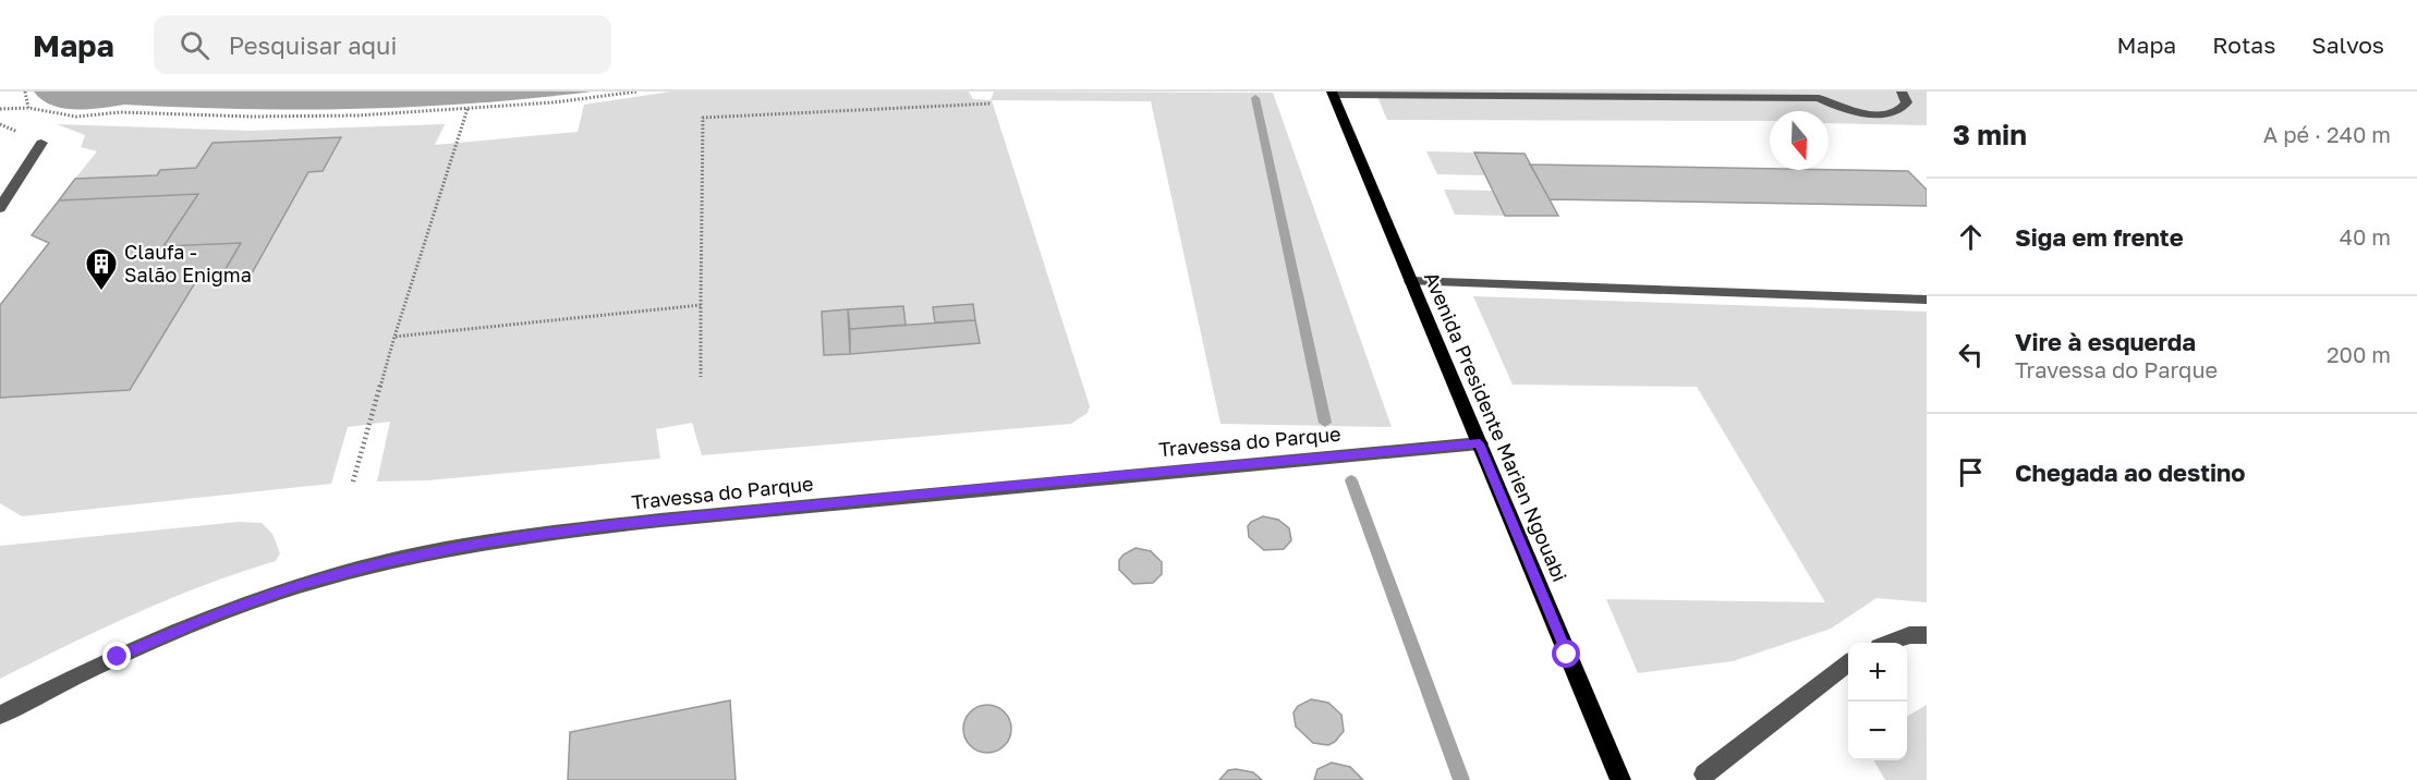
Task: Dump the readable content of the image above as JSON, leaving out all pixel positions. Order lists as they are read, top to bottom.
{
  "streets": {
    "main road": ["Avenida Presidente Marien Ngouabi"],
    "street": ["Travessa do Parque"]
  },
  "crossings": [
    ["Avenida Presidente Marien Ngouabi", "Travessa do Parque"]
  ],
  "places": {
    "building": ["Claufa - Salão Enigma"]
  },
  "north": "bottom",
  "page": {
    "header": "Mapa",
    "search": "Pesquisar aqui",
    "nav": ["Mapa", "Rotas", "Salvos"],
    "heading": ["3 min", "A pé · 240 m"],
    "list": [
      ["Siga em frente", "40 m"],
      ["Vire à esquerda", "Travessa do Parque", "200 m"],
      "Chegada ao destino"
    ],
    "map_buttons": ["+", "−"]
  }
}
